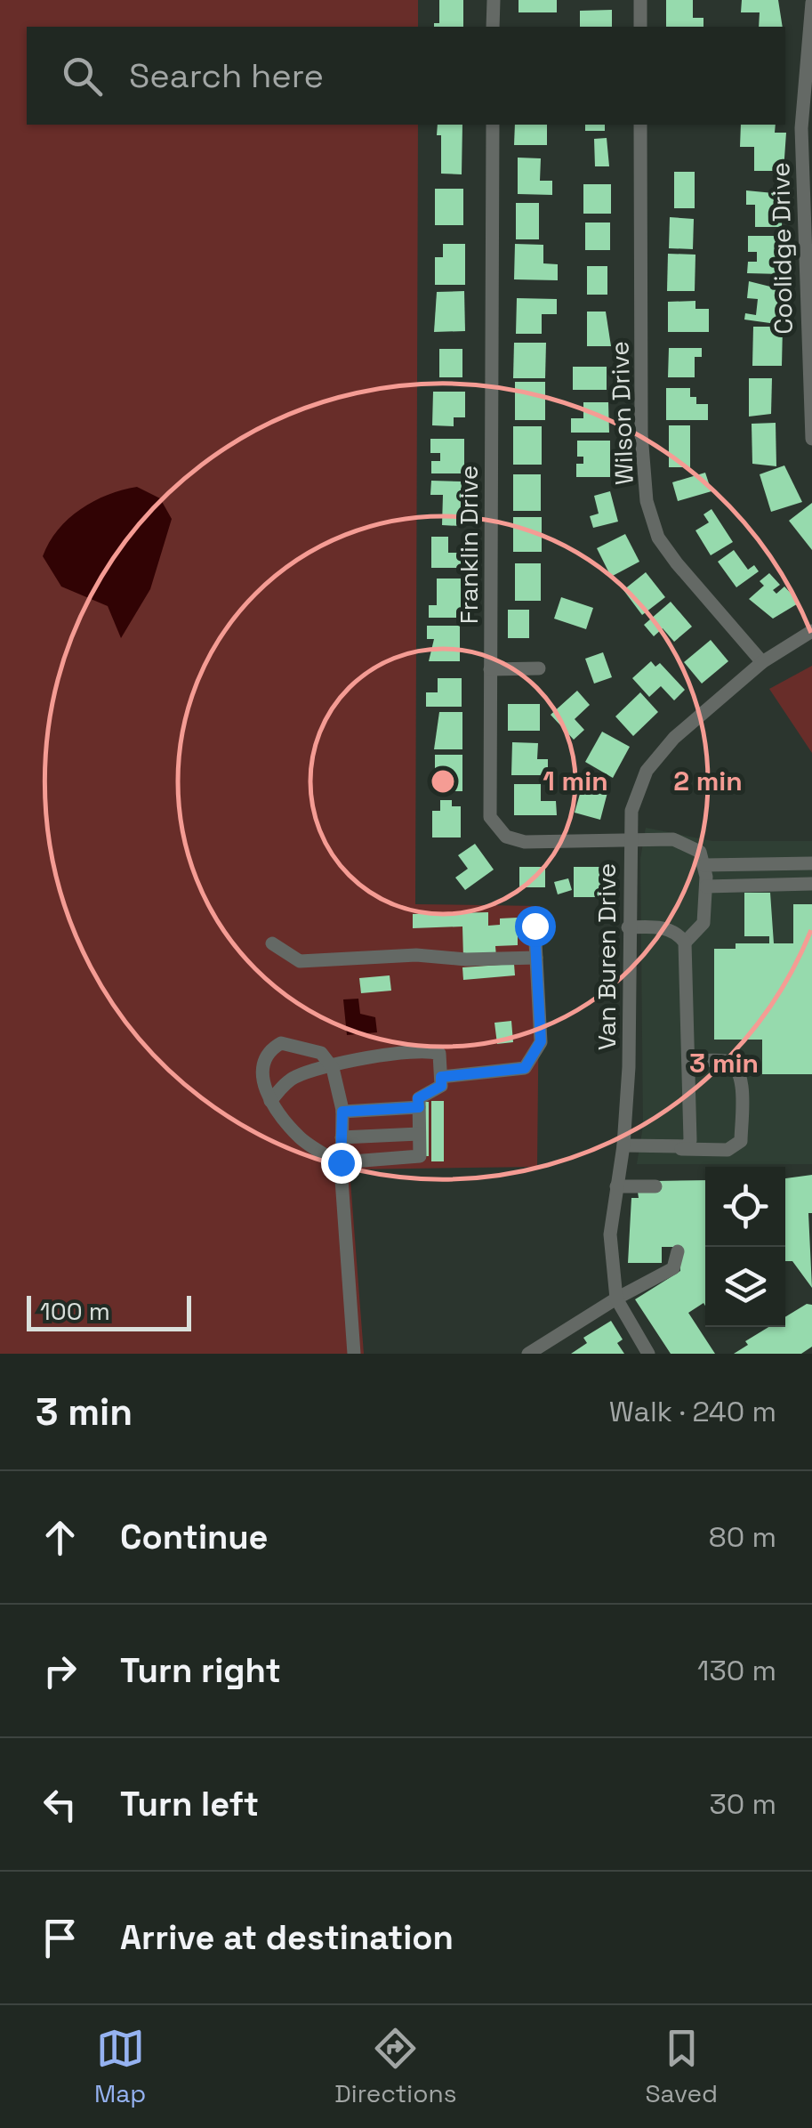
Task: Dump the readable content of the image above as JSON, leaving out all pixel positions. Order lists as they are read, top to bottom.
{
  "streets": {
    "street": [
      "Coolidge Drive",
      "Wilson Drive",
      "Franklin Drive",
      "Van Buren Drive"
    ]
  },
  "crossings": [
    ["Wilson Drive", "Van Buren Drive"],
    ["Franklin Drive", "Van Buren Drive"]
  ],
  "scale_bar": "100 m",
  "page": {
    "search": "Search here",
    "scale": "100 m",
    "heading": ["3 min", "Walk · 240 m"],
    "list": [
      ["Continue", "80 m"],
      ["Turn right", "130 m"],
      ["Turn left", "30 m"],
      "Arrive at destination"
    ],
    "nav": ["Map", "Directions", "Saved"]
  },
  "rings": ["1 min", "2 min", "3 min"]
}
